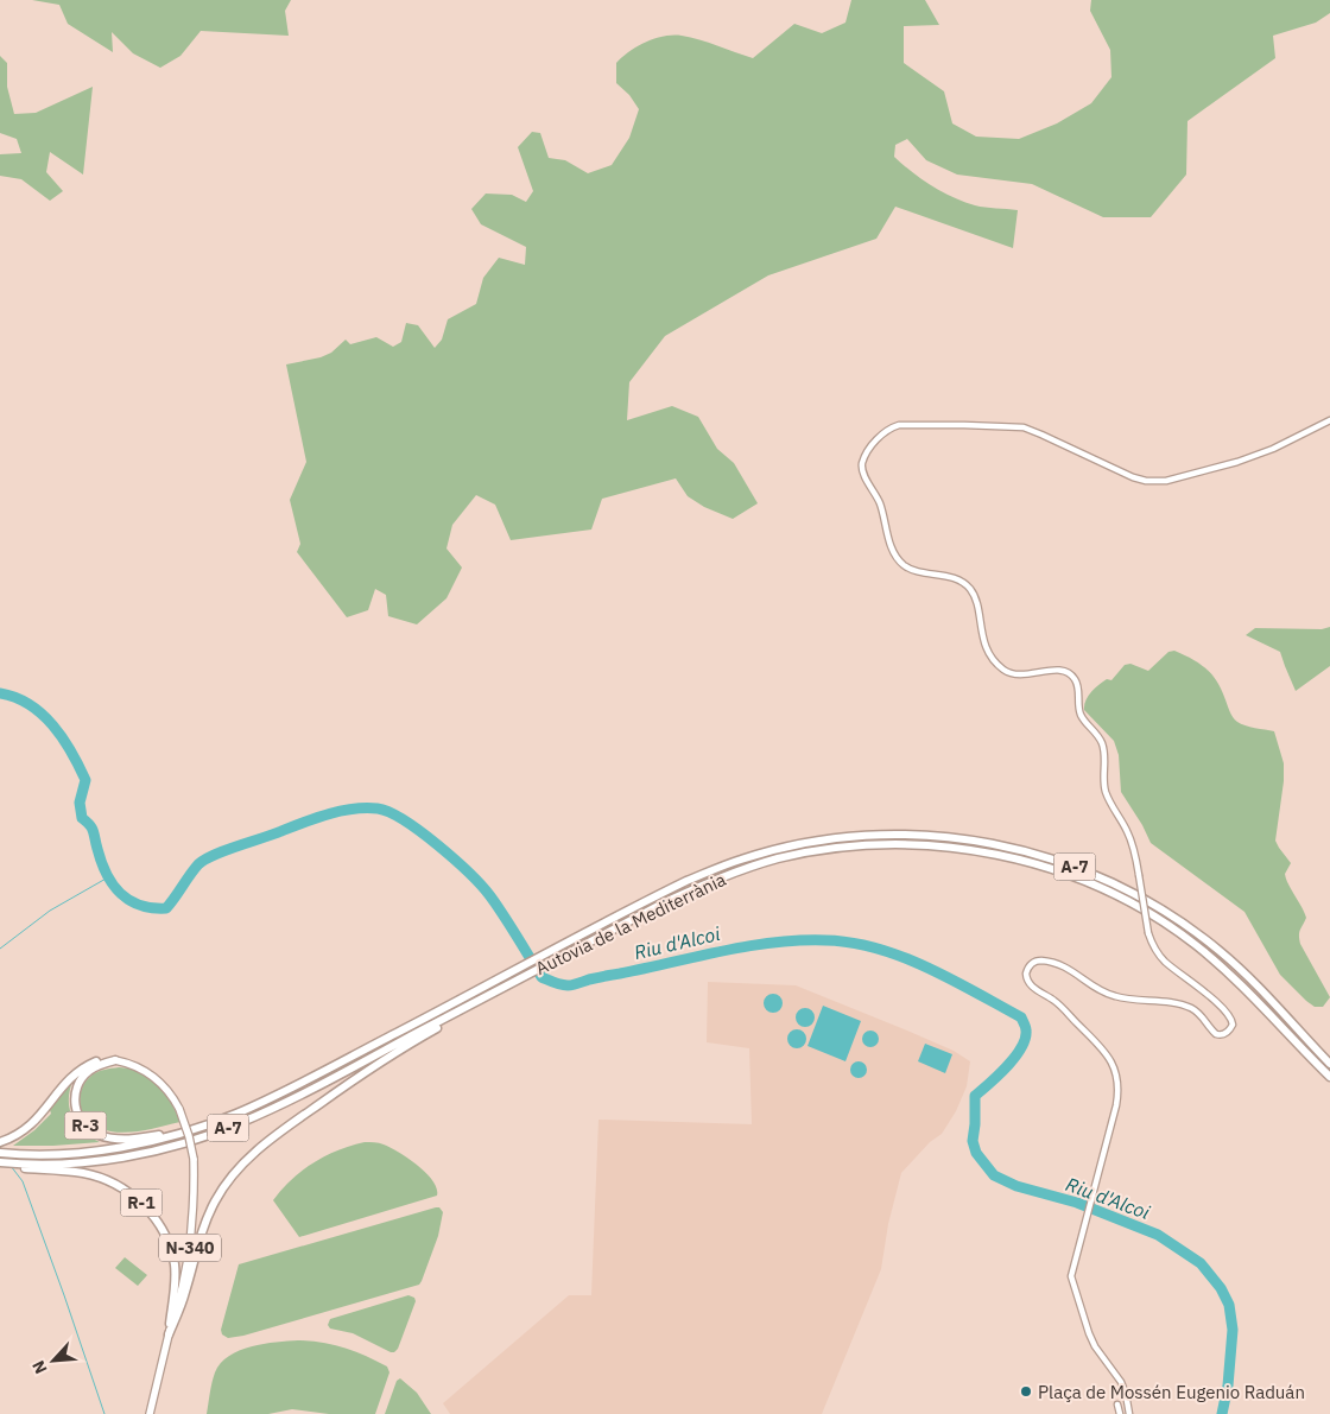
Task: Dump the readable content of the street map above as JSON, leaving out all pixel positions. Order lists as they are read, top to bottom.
{
  "streets": {
    "highway": [
      "A-7",
      "Autovia de la Mediterrània",
      "R-3",
      "R-1"
    ],
    "main road": ["N-340"]
  },
  "crossings": [
    ["A-7", "Autovia de la Mediterrània"],
    ["A-7", "R-1"],
    ["Autovia de la Mediterrània", "R-3"],
    ["R-3", "N-340"],
    ["R-1", "N-340"]
  ],
  "water": ["Riu d'Alcoi"],
  "places": ["Plaça de Mossén Eugenio Raduán"],
  "north": "bottom left"
}
